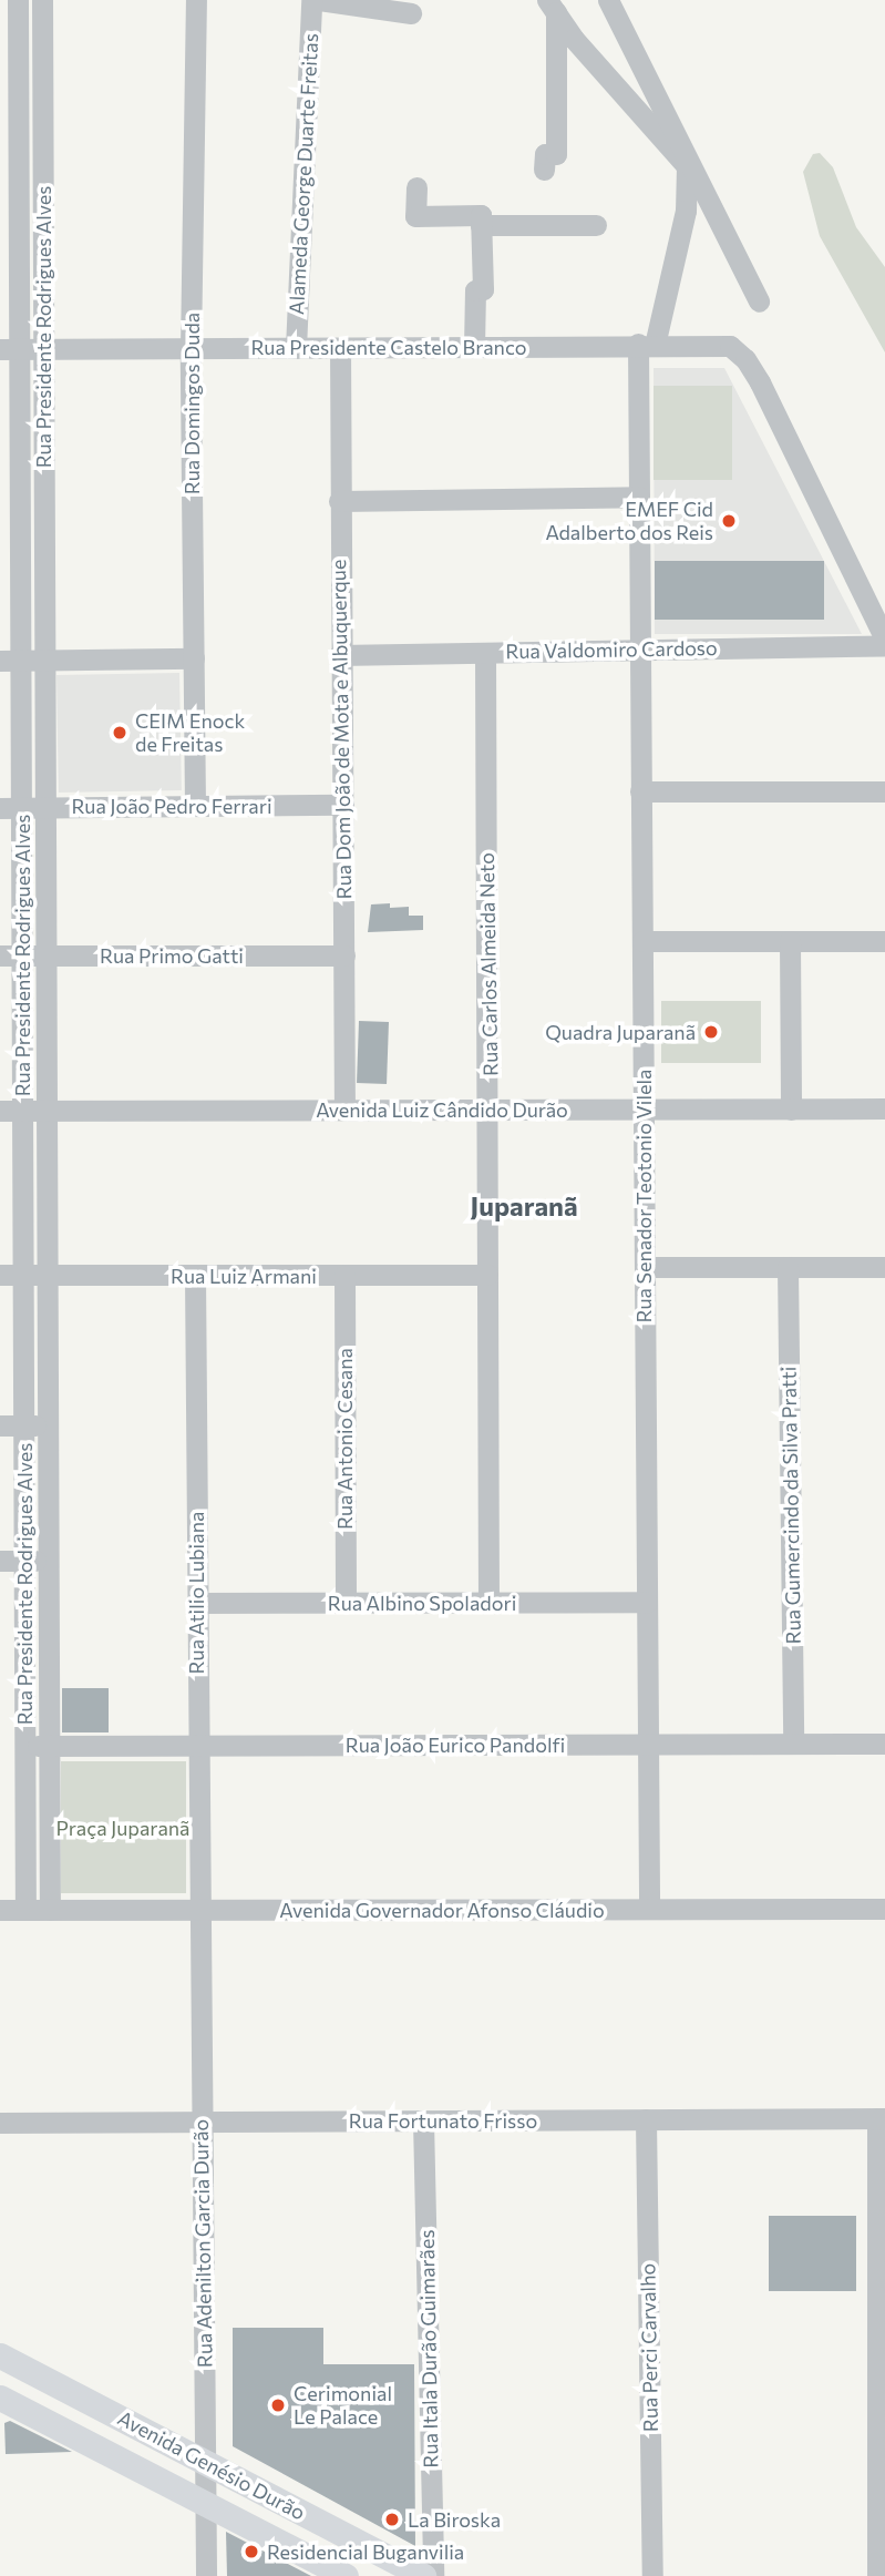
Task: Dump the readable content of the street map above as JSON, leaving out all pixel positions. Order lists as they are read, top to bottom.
{
  "streets": {
    "main road": ["Avenida Genésio Durão"],
    "street": [
      "Alameda George Duarte Freitas",
      "Rua Presidente Rodrigues Alves",
      "Rua Presidente Castelo Branco",
      "Rua Domingos Duda",
      "Rua Valdomiro Cardoso",
      "Rua Dom João de Mota e Albuquerque",
      "Rua João Pedro Ferrari",
      "Rua Primo Gatti",
      "Rua Carlos Almeida Neto",
      "Avenida Luiz Cândido Durão",
      "Rua Senador Teotonio Vilela",
      "Rua Luiz Armani",
      "Rua Antonio Cesana",
      "Rua Gumercindo da Silva Pratti",
      "Rua Atilio Lubiana",
      "Rua Albino Spoladori",
      "Rua João Eurico Pandolfi",
      "Avenida Governador Afonso Cláudio",
      "Rua Fortunato Frisso",
      "Rua Adenilton Garcia Durão",
      "Rua Perci Carvalho",
      "Rua Itala Durão Guimarães"
    ]
  },
  "crossings": [
    ["Alameda George Duarte Freitas", "Rua Presidente Castelo Branco"],
    ["Rua Presidente Rodrigues Alves", "Rua Presidente Castelo Branco"],
    ["Rua Presidente Rodrigues Alves", "Rua João Pedro Ferrari"],
    ["Rua Presidente Rodrigues Alves", "Rua Primo Gatti"],
    ["Rua Presidente Rodrigues Alves", "Avenida Luiz Cândido Durão"],
    ["Rua Presidente Rodrigues Alves", "Rua Luiz Armani"],
    ["Rua Presidente Rodrigues Alves", "Rua João Eurico Pandolfi"],
    ["Rua Presidente Rodrigues Alves", "Avenida Governador Afonso Cláudio"],
    ["Rua Presidente Castelo Branco", "Rua Domingos Duda"],
    ["Rua Presidente Castelo Branco", "Rua Valdomiro Cardoso"],
    ["Rua Presidente Castelo Branco", "Rua Dom João de Mota e Albuquerque"],
    ["Rua Presidente Castelo Branco", "Rua Senador Teotonio Vilela"],
    ["Rua Domingos Duda", "Rua João Pedro Ferrari"],
    ["Rua Valdomiro Cardoso", "Rua Dom João de Mota e Albuquerque"],
    ["Rua Valdomiro Cardoso", "Rua Carlos Almeida Neto"],
    ["Rua Valdomiro Cardoso", "Rua Senador Teotonio Vilela"],
    ["Rua Dom João de Mota e Albuquerque", "Rua João Pedro Ferrari"],
    ["Rua Dom João de Mota e Albuquerque", "Rua Primo Gatti"],
    ["Rua Dom João de Mota e Albuquerque", "Avenida Luiz Cândido Durão"],
    ["Rua Carlos Almeida Neto", "Avenida Luiz Cândido Durão"],
    ["Rua Carlos Almeida Neto", "Rua Luiz Armani"],
    ["Rua Carlos Almeida Neto", "Rua Albino Spoladori"],
    ["Avenida Luiz Cândido Durão", "Rua Senador Teotonio Vilela"],
    ["Rua Senador Teotonio Vilela", "Rua Albino Spoladori"],
    ["Rua Senador Teotonio Vilela", "Rua João Eurico Pandolfi"],
    ["Rua Senador Teotonio Vilela", "Avenida Governador Afonso Cláudio"],
    ["Rua Luiz Armani", "Rua Antonio Cesana"],
    ["Rua Luiz Armani", "Rua Atilio Lubiana"],
    ["Rua Antonio Cesana", "Rua Albino Spoladori"],
    ["Rua Gumercindo da Silva Pratti", "Rua João Eurico Pandolfi"],
    ["Rua Atilio Lubiana", "Rua Albino Spoladori"],
    ["Rua Atilio Lubiana", "Rua João Eurico Pandolfi"],
    ["Rua Atilio Lubiana", "Avenida Governador Afonso Cláudio"],
    ["Rua Atilio Lubiana", "Rua Adenilton Garcia Durão"],
    ["Avenida Governador Afonso Cláudio", "Rua Adenilton Garcia Durão"],
    ["Rua Fortunato Frisso", "Rua Adenilton Garcia Durão"],
    ["Rua Fortunato Frisso", "Rua Perci Carvalho"],
    ["Rua Fortunato Frisso", "Rua Itala Durão Guimarães"],
    ["Rua Adenilton Garcia Durão", "Avenida Genésio Durão"]
  ],
  "districts": ["Juparanã"],
  "parks": ["Praça Juparanã"],
  "places": [
    "EMEF Cid Adalberto dos Reis",
    "CEIM Enock de Freitas",
    "Quadra Juparanã",
    "Cerimonial Le Palace",
    "La Biroska",
    "Residencial Buganvilia"
  ]
}
